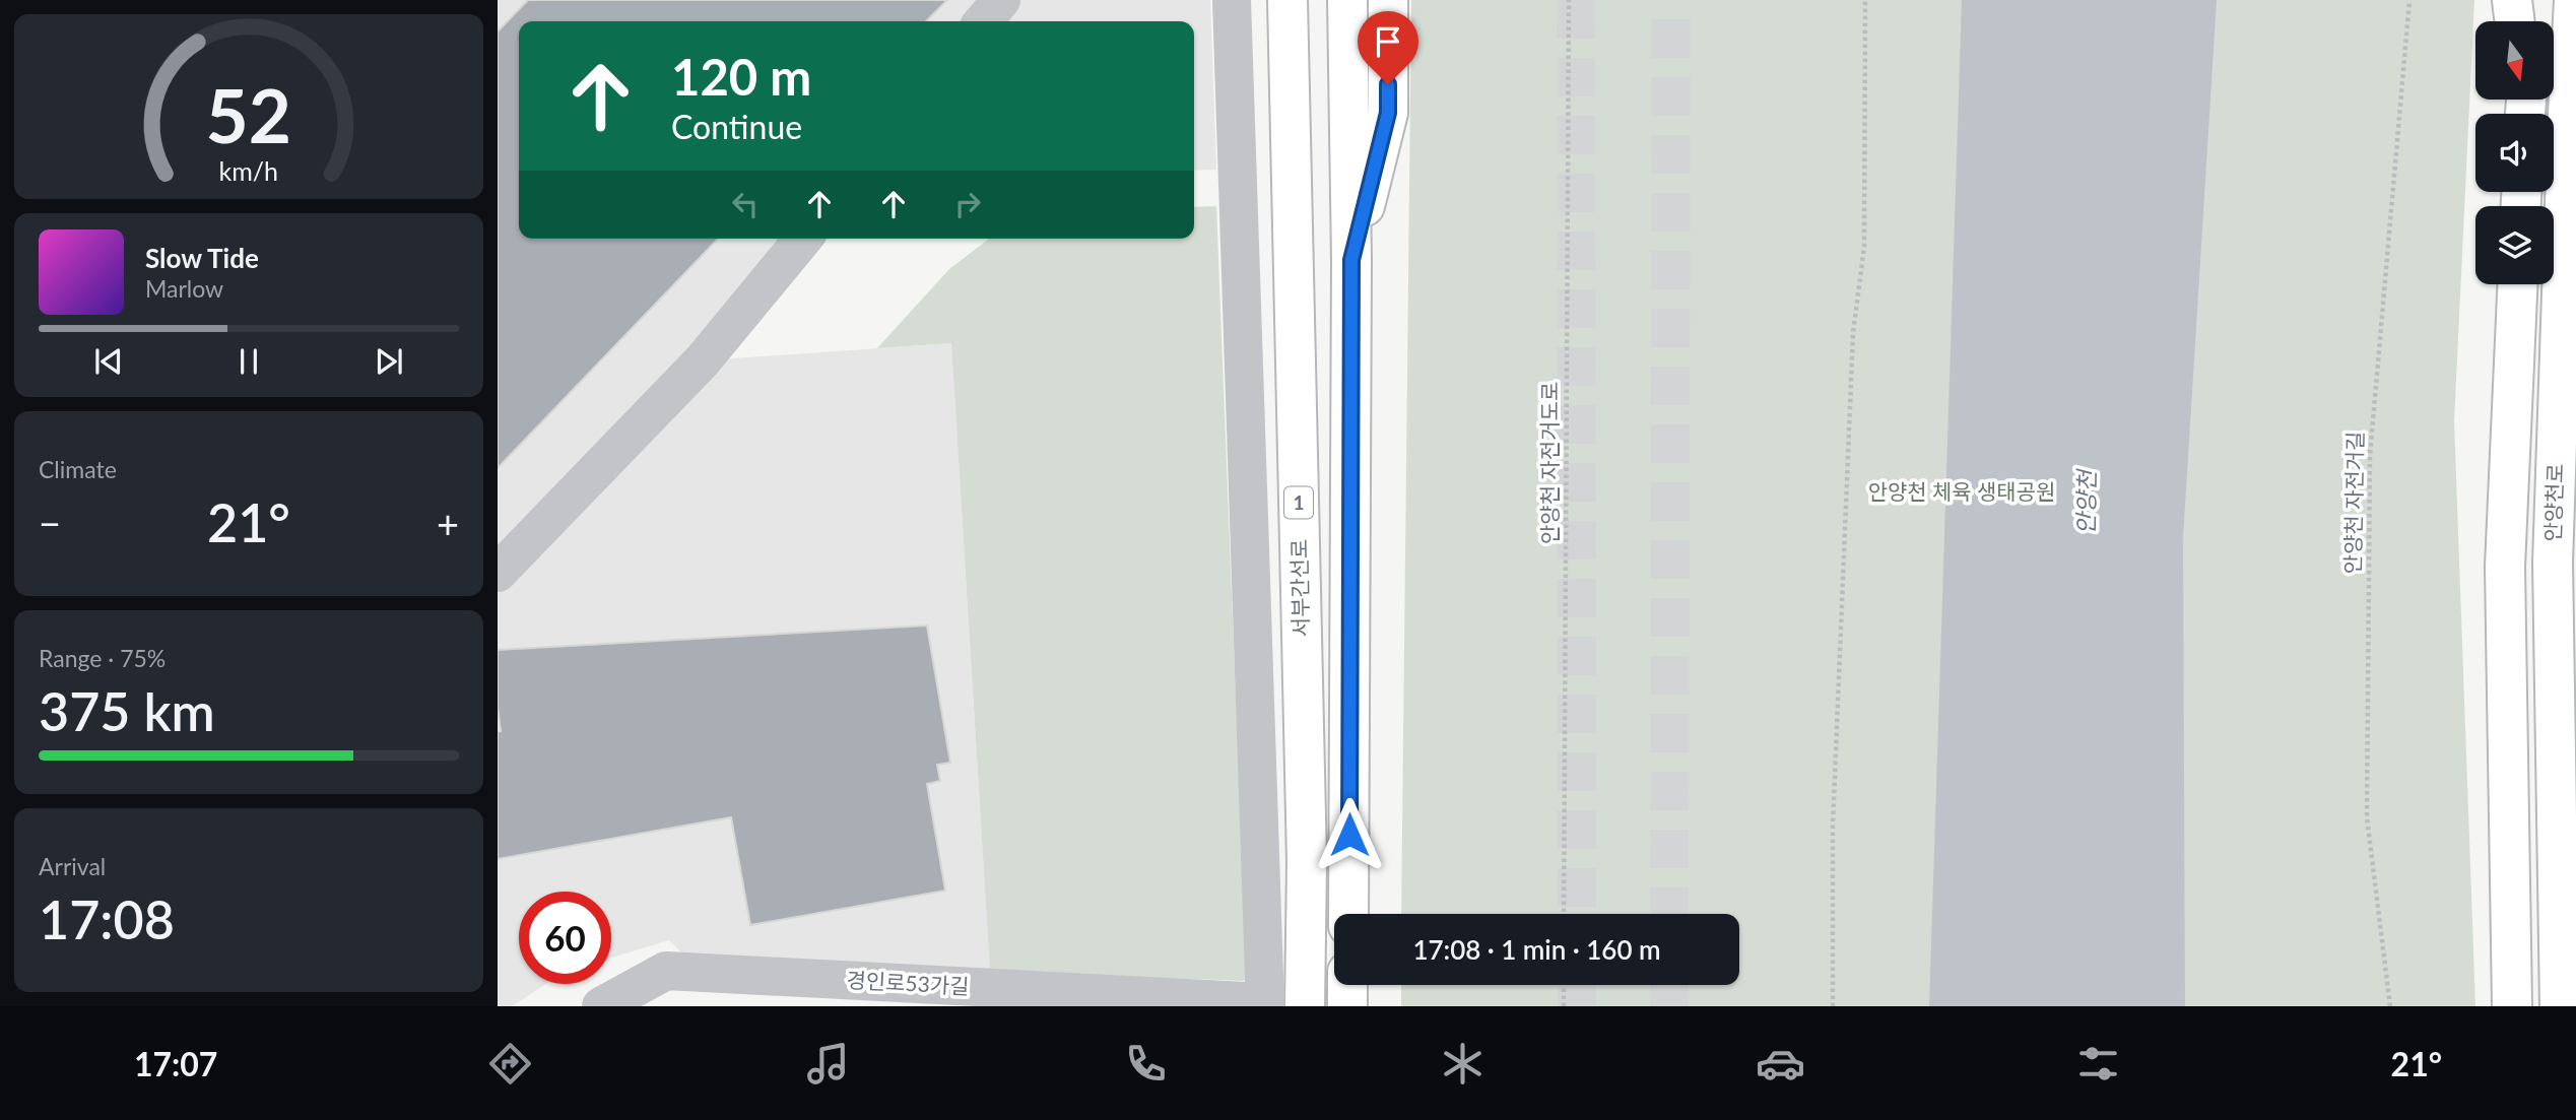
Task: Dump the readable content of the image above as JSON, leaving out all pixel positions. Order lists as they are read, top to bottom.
{
  "streets": {
    "main road": ["1", "안양천로", "서부간선로"],
    "street": ["경인로53가길"],
    "path": ["안양천 자전거도로", "안양천 자전거길"]
  },
  "water": ["안양천"],
  "parks": ["안양천 체육 생태공원"],
  "north": "bottom",
  "page": {
    "turn": ["120 m", "Continue"],
    "song": ["Slow Tide", "Marlow"],
    "tile": [
      "Climate",
      ["Range · 75%", "375 km"],
      ["Arrival", "17:08"]
    ],
    "heat": ["−", "21°", "+"],
    "limit": "60",
    "trip": "17:08 · 1 min · 160 m",
    "tabs": ["17:07", "21°"],
    "gauge": ["52", "km/h"]
  }
}
